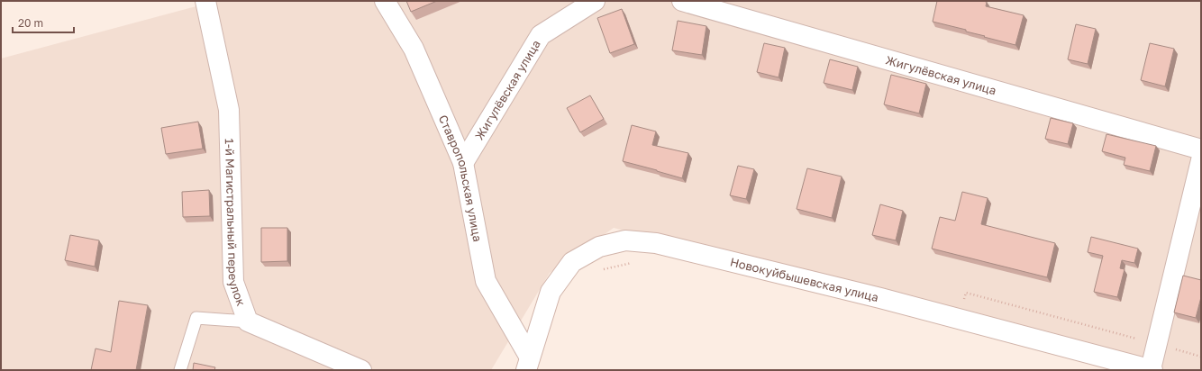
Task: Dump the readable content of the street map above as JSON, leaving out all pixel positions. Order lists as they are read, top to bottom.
{
  "streets": {
    "street": [
      "Жигулёвская улица",
      "Ставропольская улица",
      "1-й Магистральный переулок",
      "Новокуйбышевская улица"
    ]
  },
  "crossings": [
    ["Жигулёвская улица", "Ставропольская улица"],
    ["Ставропольская улица", "Новокуйбышевская улица"]
  ],
  "scale_bar": "20 m"
}
